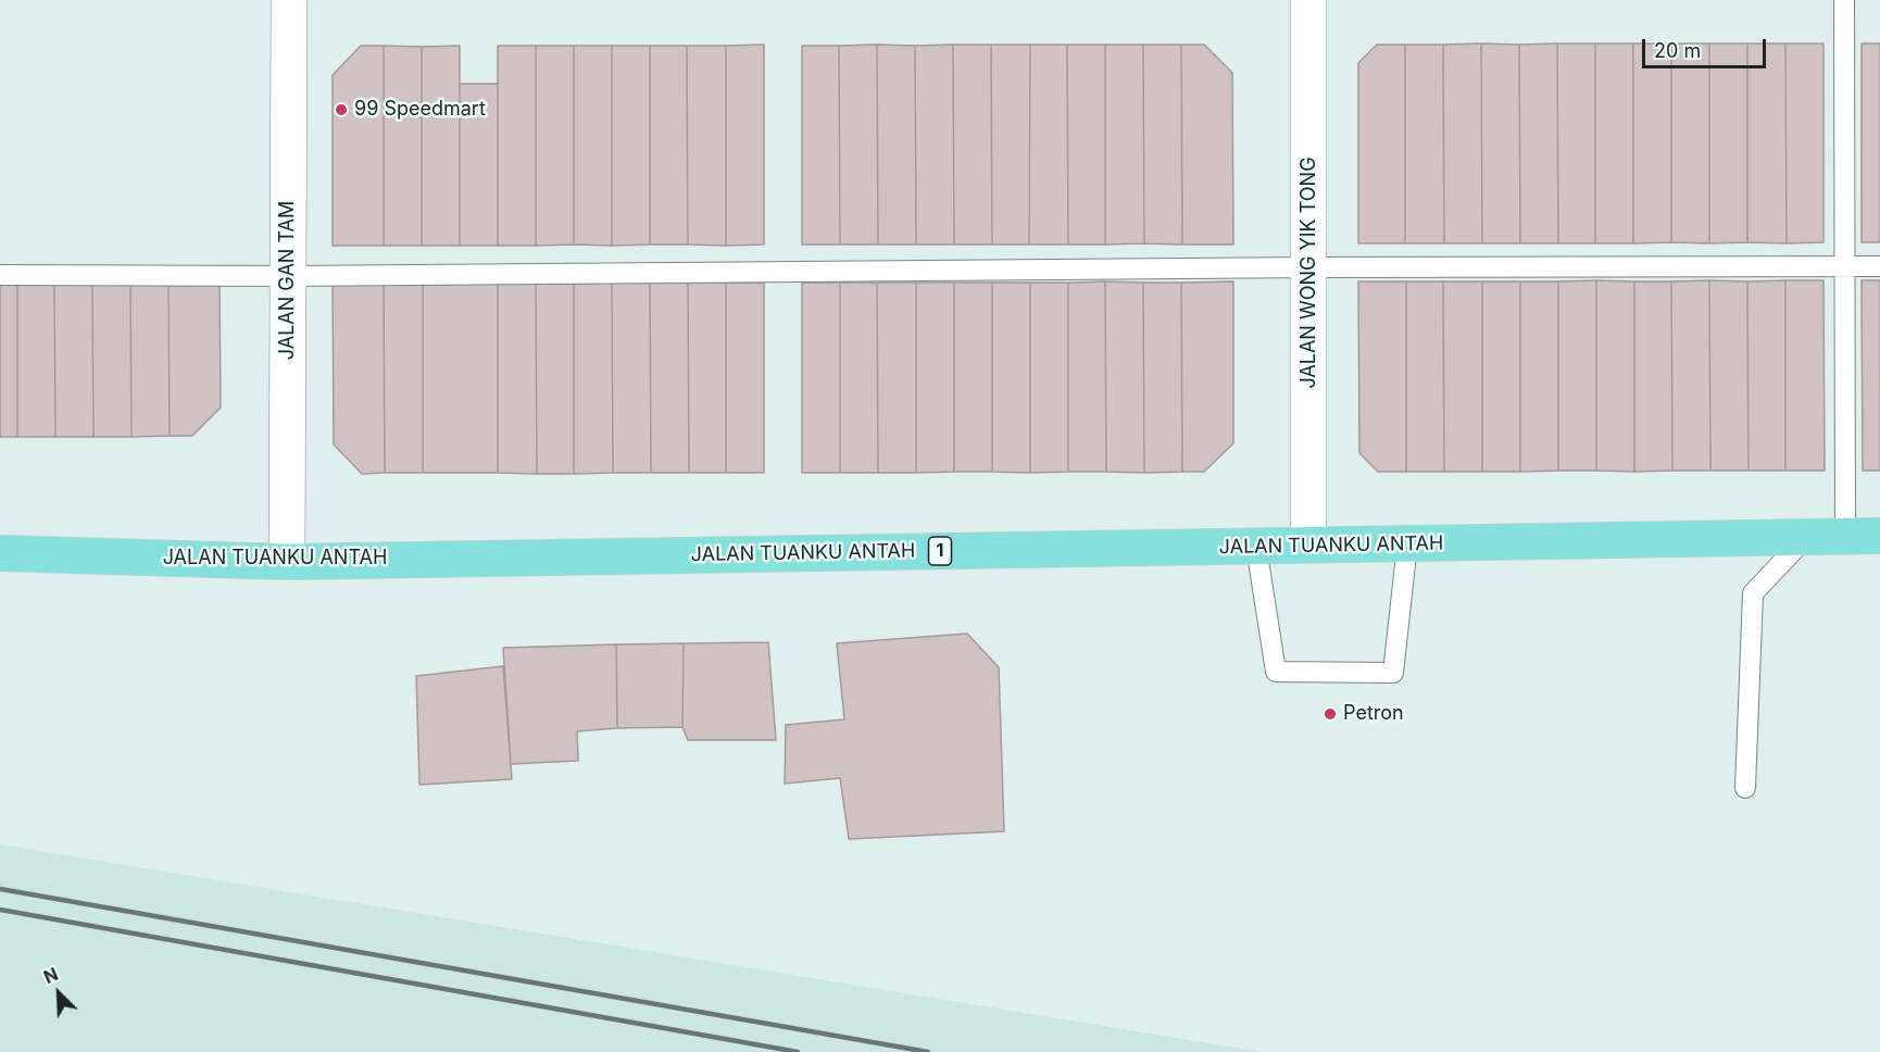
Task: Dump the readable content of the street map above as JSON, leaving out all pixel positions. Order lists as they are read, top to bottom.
{
  "streets": {
    "highway": ["JALAN TUANKU ANTAH", "1"],
    "street": ["JALAN WONG YIK TONG", "JALAN GAN TAM"]
  },
  "crossings": [
    ["JALAN WONG YIK TONG", "JALAN TUANKU ANTAH"],
    ["JALAN GAN TAM", "JALAN TUANKU ANTAH"]
  ],
  "places": ["99 Speedmart", "Petron"],
  "scale_bar": "20 m",
  "north": "top left"
}
